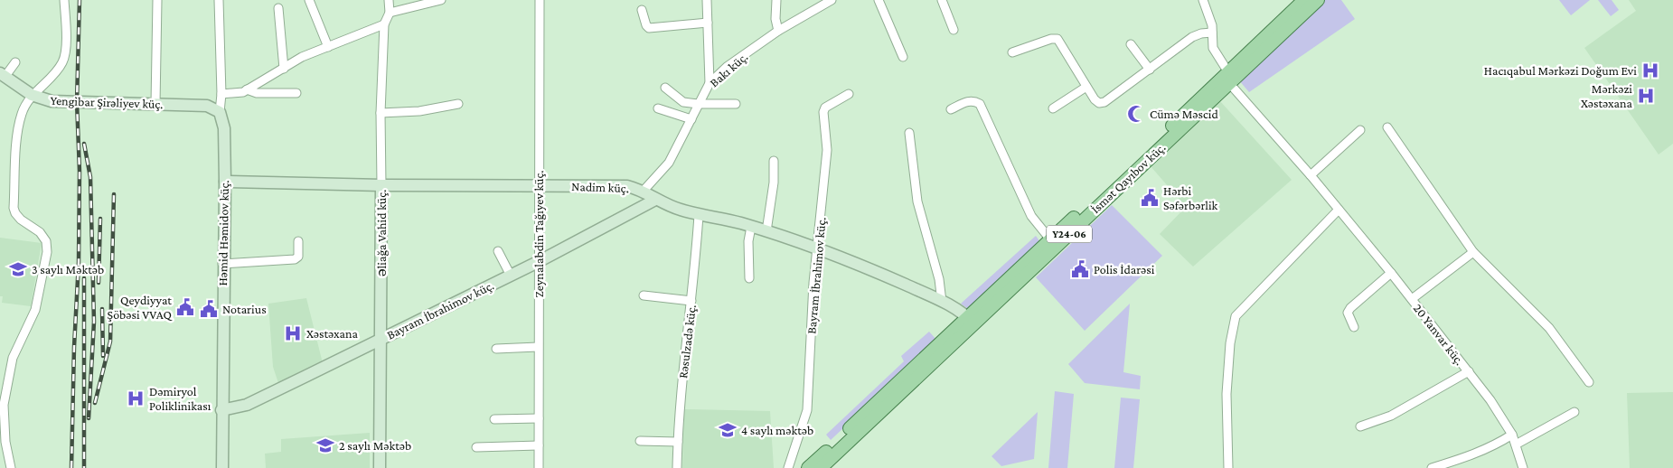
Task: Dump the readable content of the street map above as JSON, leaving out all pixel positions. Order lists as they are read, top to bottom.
{
  "streets": {
    "main road": ["İsmət Qayıbov küç.", "Y24-06"],
    "street": [
      "Bakı küç.",
      "Yengibar Şirəliyev küç.",
      "Nadim küç.",
      "Həmid Həmidov küç.",
      "Əliağa Vahid küç.",
      "Zeynalabdin Tağıyev küç.",
      "Bayram İbrahimov küç.",
      "20 Yanvar küç.",
      "Rəsulzadə küç."
    ]
  },
  "crossings": [
    ["Bakı küç.", "Nadim küç."],
    ["Yengibar Şirəliyev küç.", "Həmid Həmidov küç."],
    ["İsmət Qayıbov küç.", "Nadim küç."],
    ["İsmət Qayıbov küç.", "20 Yanvar küç."],
    ["Nadim küç.", "Həmid Həmidov küç."],
    ["Nadim küç.", "Əliağa Vahid küç."],
    ["Nadim küç.", "Zeynalabdin Tağıyev küç."],
    ["Nadim küç.", "Bayram İbrahimov küç."],
    ["Nadim küç.", "Rəsulzadə küç."],
    ["Həmid Həmidov küç.", "Bayram İbrahimov küç."],
    ["Əliağa Vahid küç.", "Bayram İbrahimov küç."],
    ["Zeynalabdin Tağıyev küç.", "Bayram İbrahimov küç."]
  ],
  "places": {
    "hospital": [
      "Hacıqabul Mərkəzi Doğum Evi",
      "Mərkəzi Xəstəxana",
      "Xəstəxana",
      "Dəmiryol Poliklinikası"
    ],
    "mosque": ["Cümə Məscid"],
    "public building": [
      "Hərbi Səfərbərlik",
      "Polis İdarəsi",
      "Qeydiyyat Şöbəsi VVAQ",
      "Notarius"
    ],
    "school or university": ["3 saylı Məktəb", "4 saylı məktəb", "2 saylı Məktəb"]
  }
}
